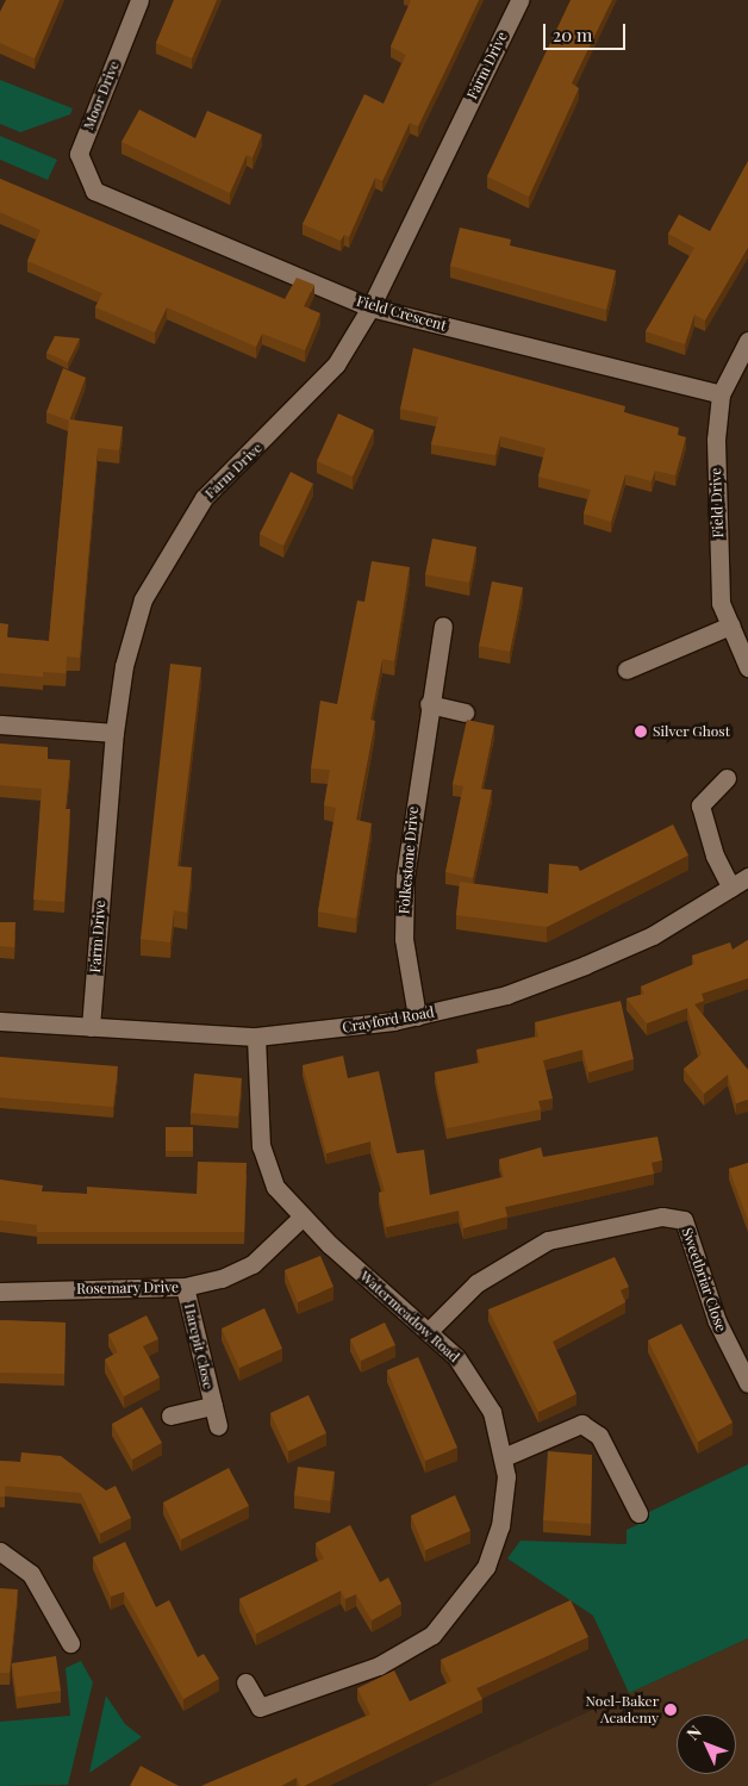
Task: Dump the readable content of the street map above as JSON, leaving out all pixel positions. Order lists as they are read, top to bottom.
{
  "streets": {
    "street": [
      "Farm Drive",
      "Moor Drive",
      "Field Crescent",
      "Field Drive",
      "Folkestone Drive",
      "Crayford Road",
      "Sweetbriar Close",
      "Rosemary Drive",
      "Watermeadow Road",
      "Harepit Close"
    ]
  },
  "crossings": [
    ["Farm Drive", "Field Crescent"],
    ["Farm Drive", "Crayford Road"],
    ["Moor Drive", "Field Crescent"],
    ["Field Crescent", "Field Drive"],
    ["Folkestone Drive", "Crayford Road"],
    ["Crayford Road", "Watermeadow Road"],
    ["Sweetbriar Close", "Watermeadow Road"],
    ["Rosemary Drive", "Watermeadow Road"],
    ["Rosemary Drive", "Harepit Close"]
  ],
  "places": ["Silver Ghost", "Noel-Baker Academy"],
  "scale_bar": "20 m",
  "north": "top left"
}
